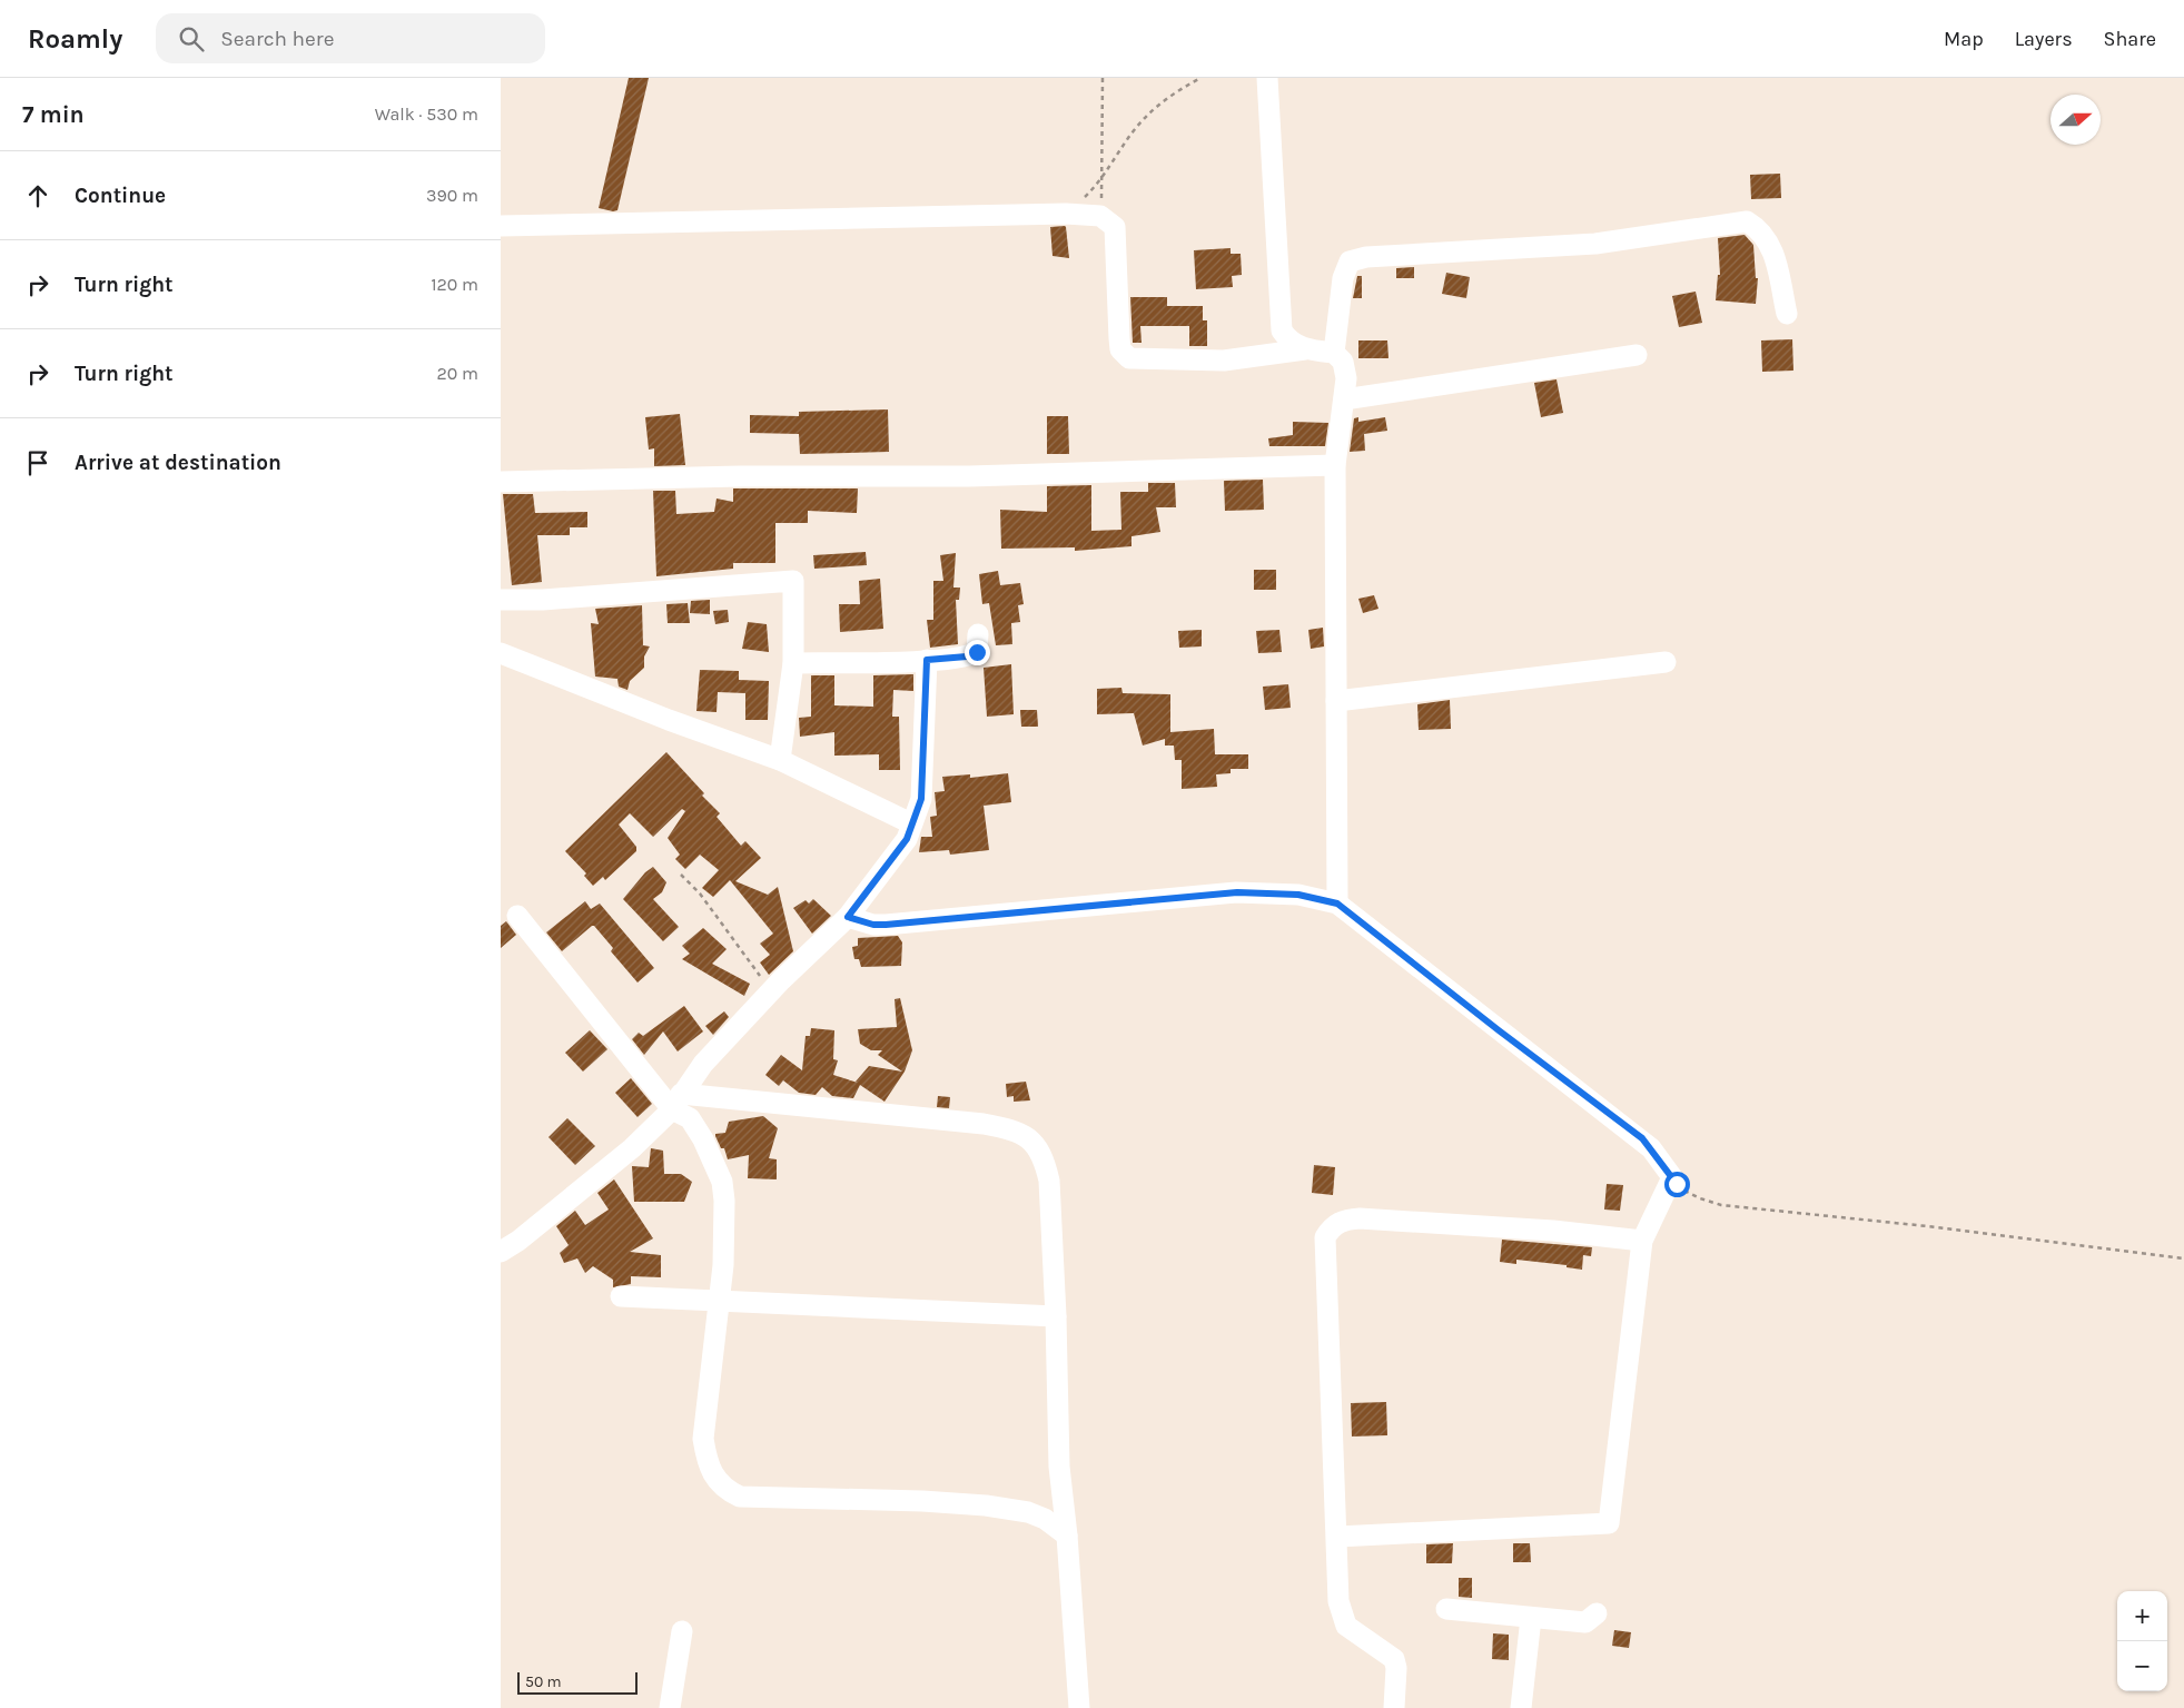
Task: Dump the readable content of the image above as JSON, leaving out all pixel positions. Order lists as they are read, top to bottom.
{
  "scale_bar": "50 m",
  "north": "right",
  "page": {
    "header": "Roamly",
    "search": "Search here",
    "nav": ["Map", "Layers", "Share"],
    "heading": ["7 min", "Walk · 530 m"],
    "list": [
      ["Continue", "390 m"],
      ["Turn right", "120 m"],
      ["Turn right", "20 m"],
      "Arrive at destination"
    ],
    "map_buttons": ["+", "−"],
    "scale": "50 m"
  }
}
